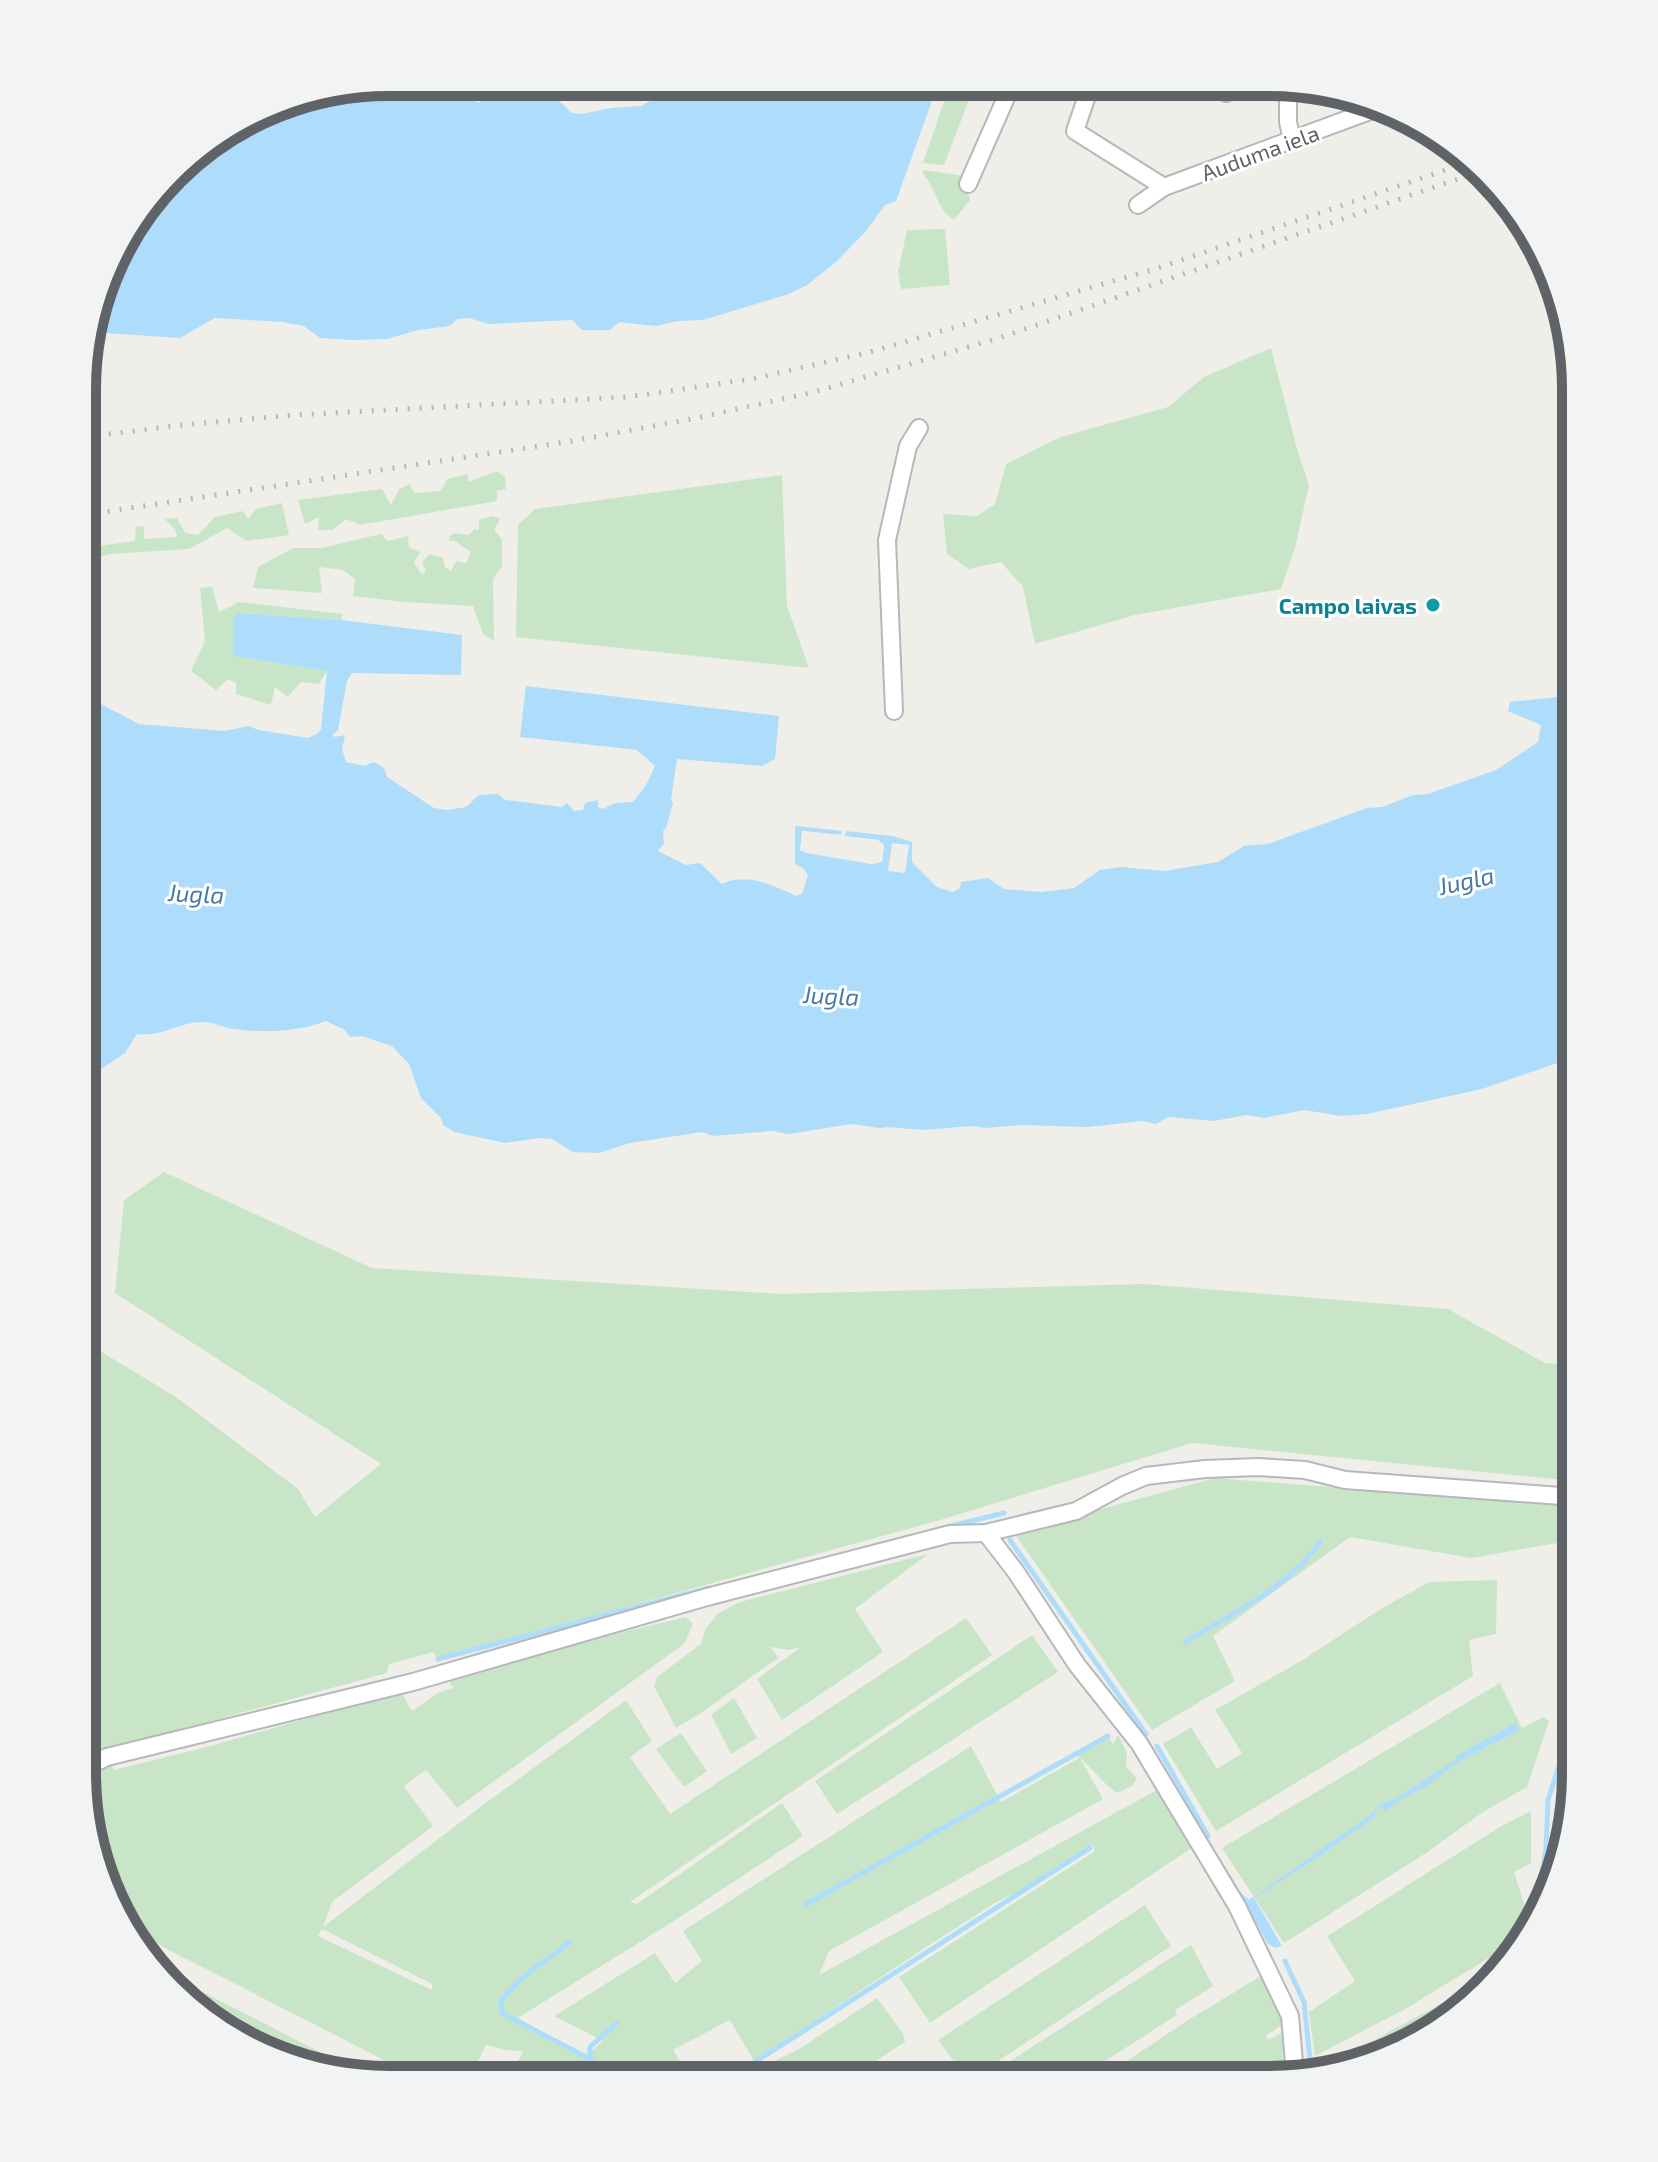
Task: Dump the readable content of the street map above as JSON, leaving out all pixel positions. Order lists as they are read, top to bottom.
{
  "streets": {
    "street": ["Auduma iela"]
  },
  "water": ["Jugla"],
  "places": ["Campo laivas"]
}
